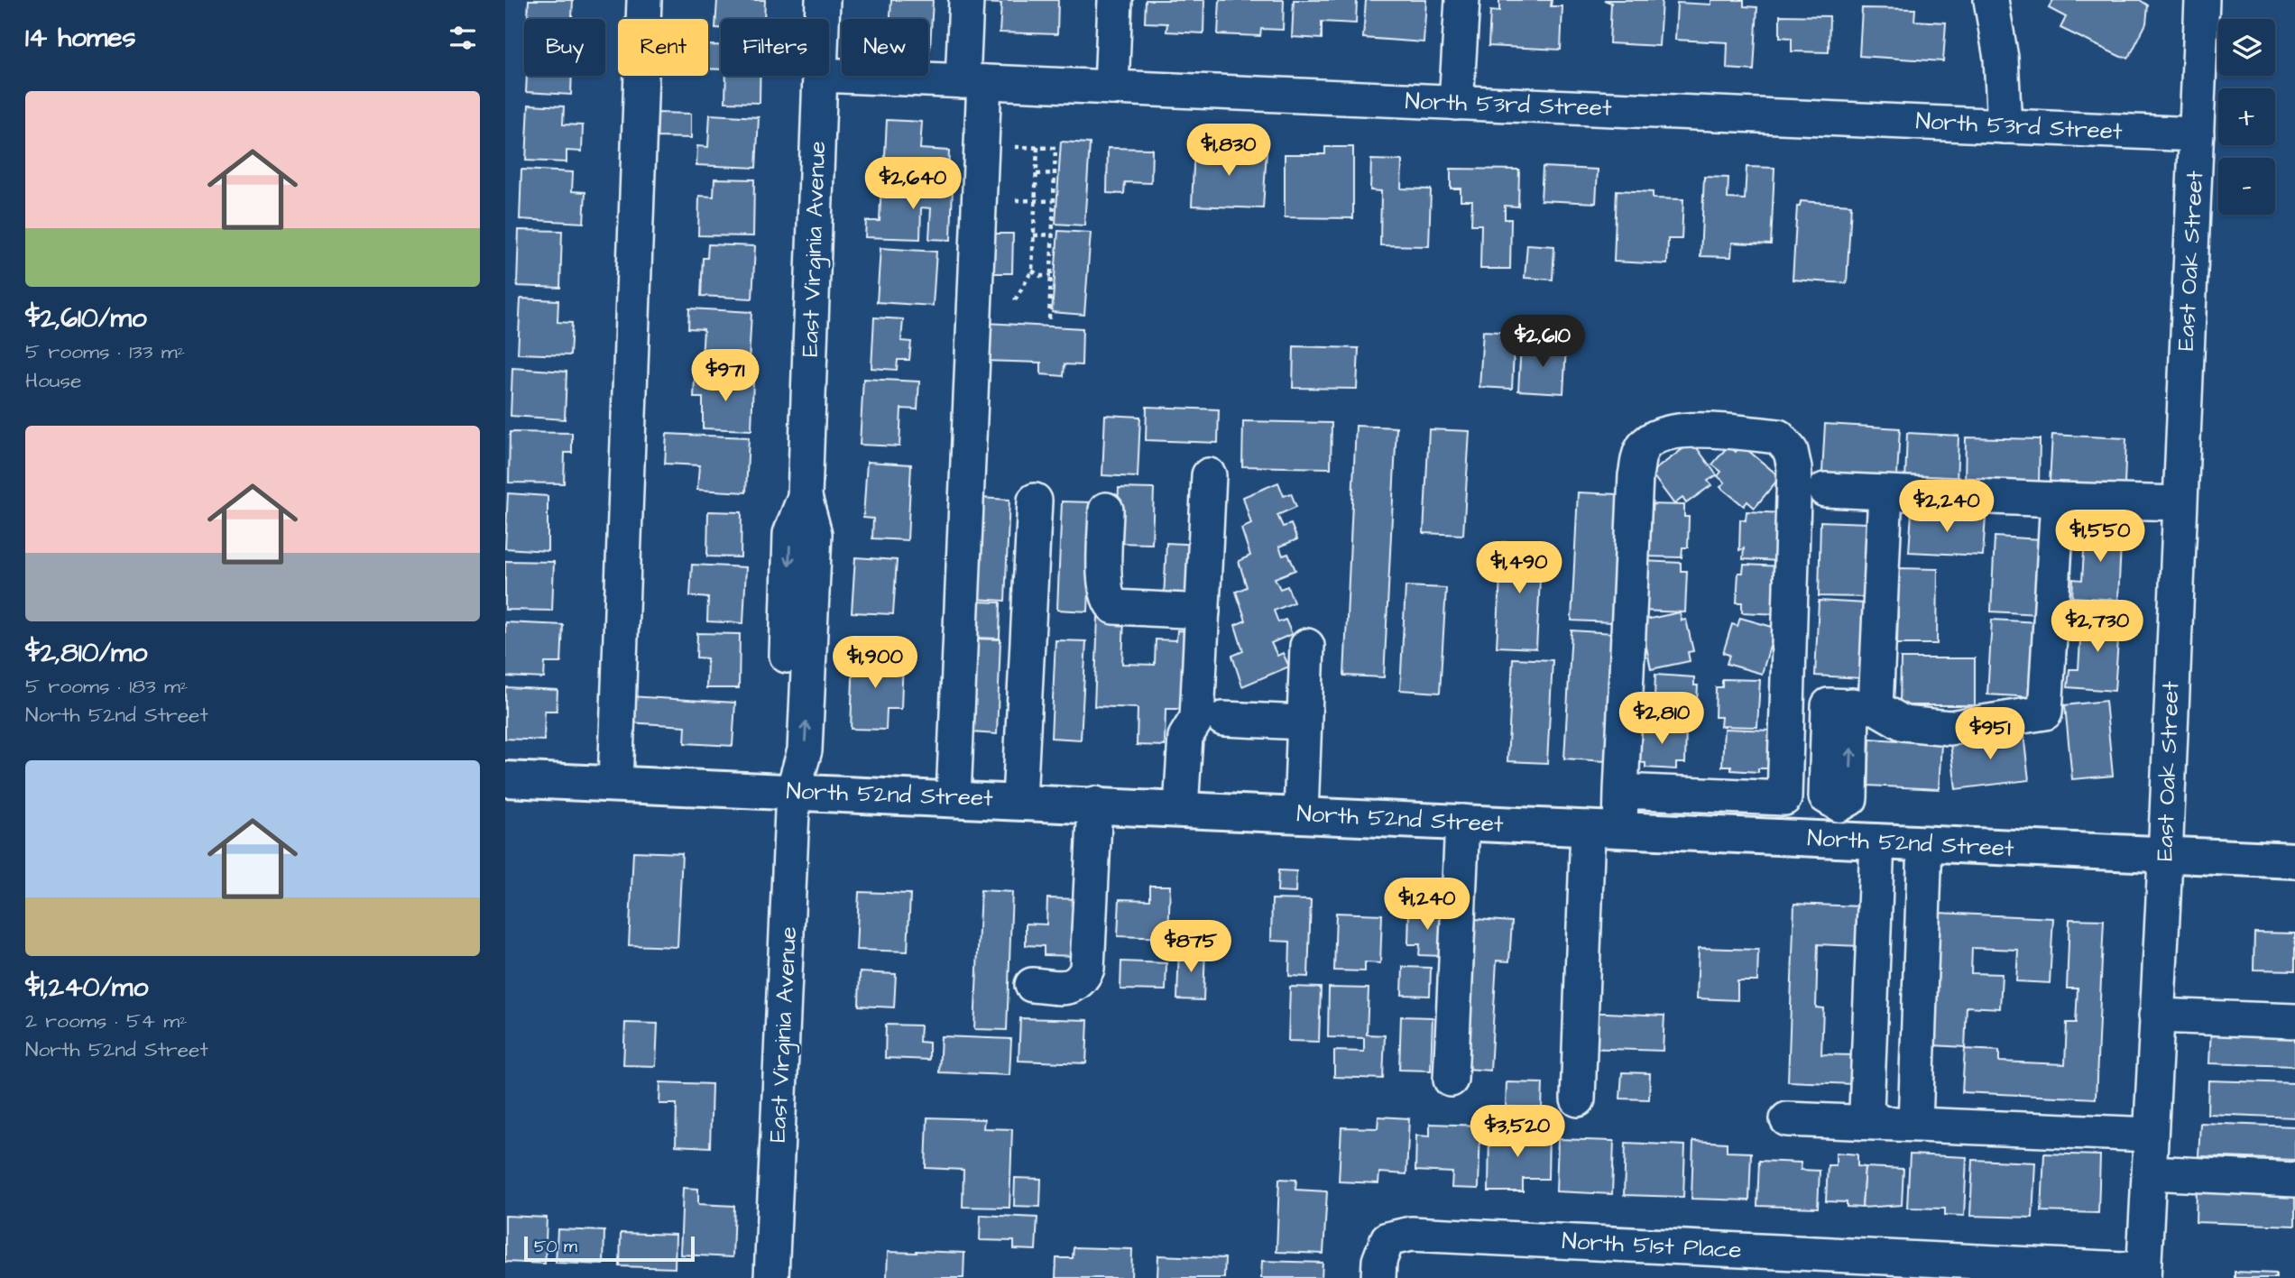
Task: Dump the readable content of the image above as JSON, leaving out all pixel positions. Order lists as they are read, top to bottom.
{
  "streets": {
    "main road": ["North 52nd Street"],
    "street": [
      "North 53rd Street",
      "East Virginia Avenue",
      "East Oak Street",
      "North 51st Place"
    ]
  },
  "crossings": [
    ["North 53rd Street", "East Oak Street"],
    ["East Virginia Avenue", "North 52nd Street"],
    ["East Oak Street", "North 52nd Street"],
    ["East Oak Street", "North 51st Place"]
  ],
  "scale_bar": "50 m",
  "page": {
    "heading": "14 homes",
    "map_buttons": ["+", "−"],
    "chip": [
      "Buy",
      "Rent",
      "Filters",
      "New"
    ],
    "list": [
      {
        "name": "$2,610/mo",
        "note": "5 rooms · 133 m² · House"
      },
      {
        "name": "$2,810/mo",
        "note": "5 rooms · 183 m² · North 52nd Street"
      },
      {
        "name": "$1,240/mo",
        "note": "2 rooms · 54 m² · North 52nd Street"
      }
    ],
    "price": [
      "$1,830",
      "$2,640",
      "$2,610",
      "$971",
      "$2,240",
      "$1,550",
      "$1,490",
      "$2,730",
      "$1,900",
      "$2,810",
      "$951",
      "$1,240",
      "$875",
      "$3,520"
    ],
    "scale": "50 m"
  }
}
